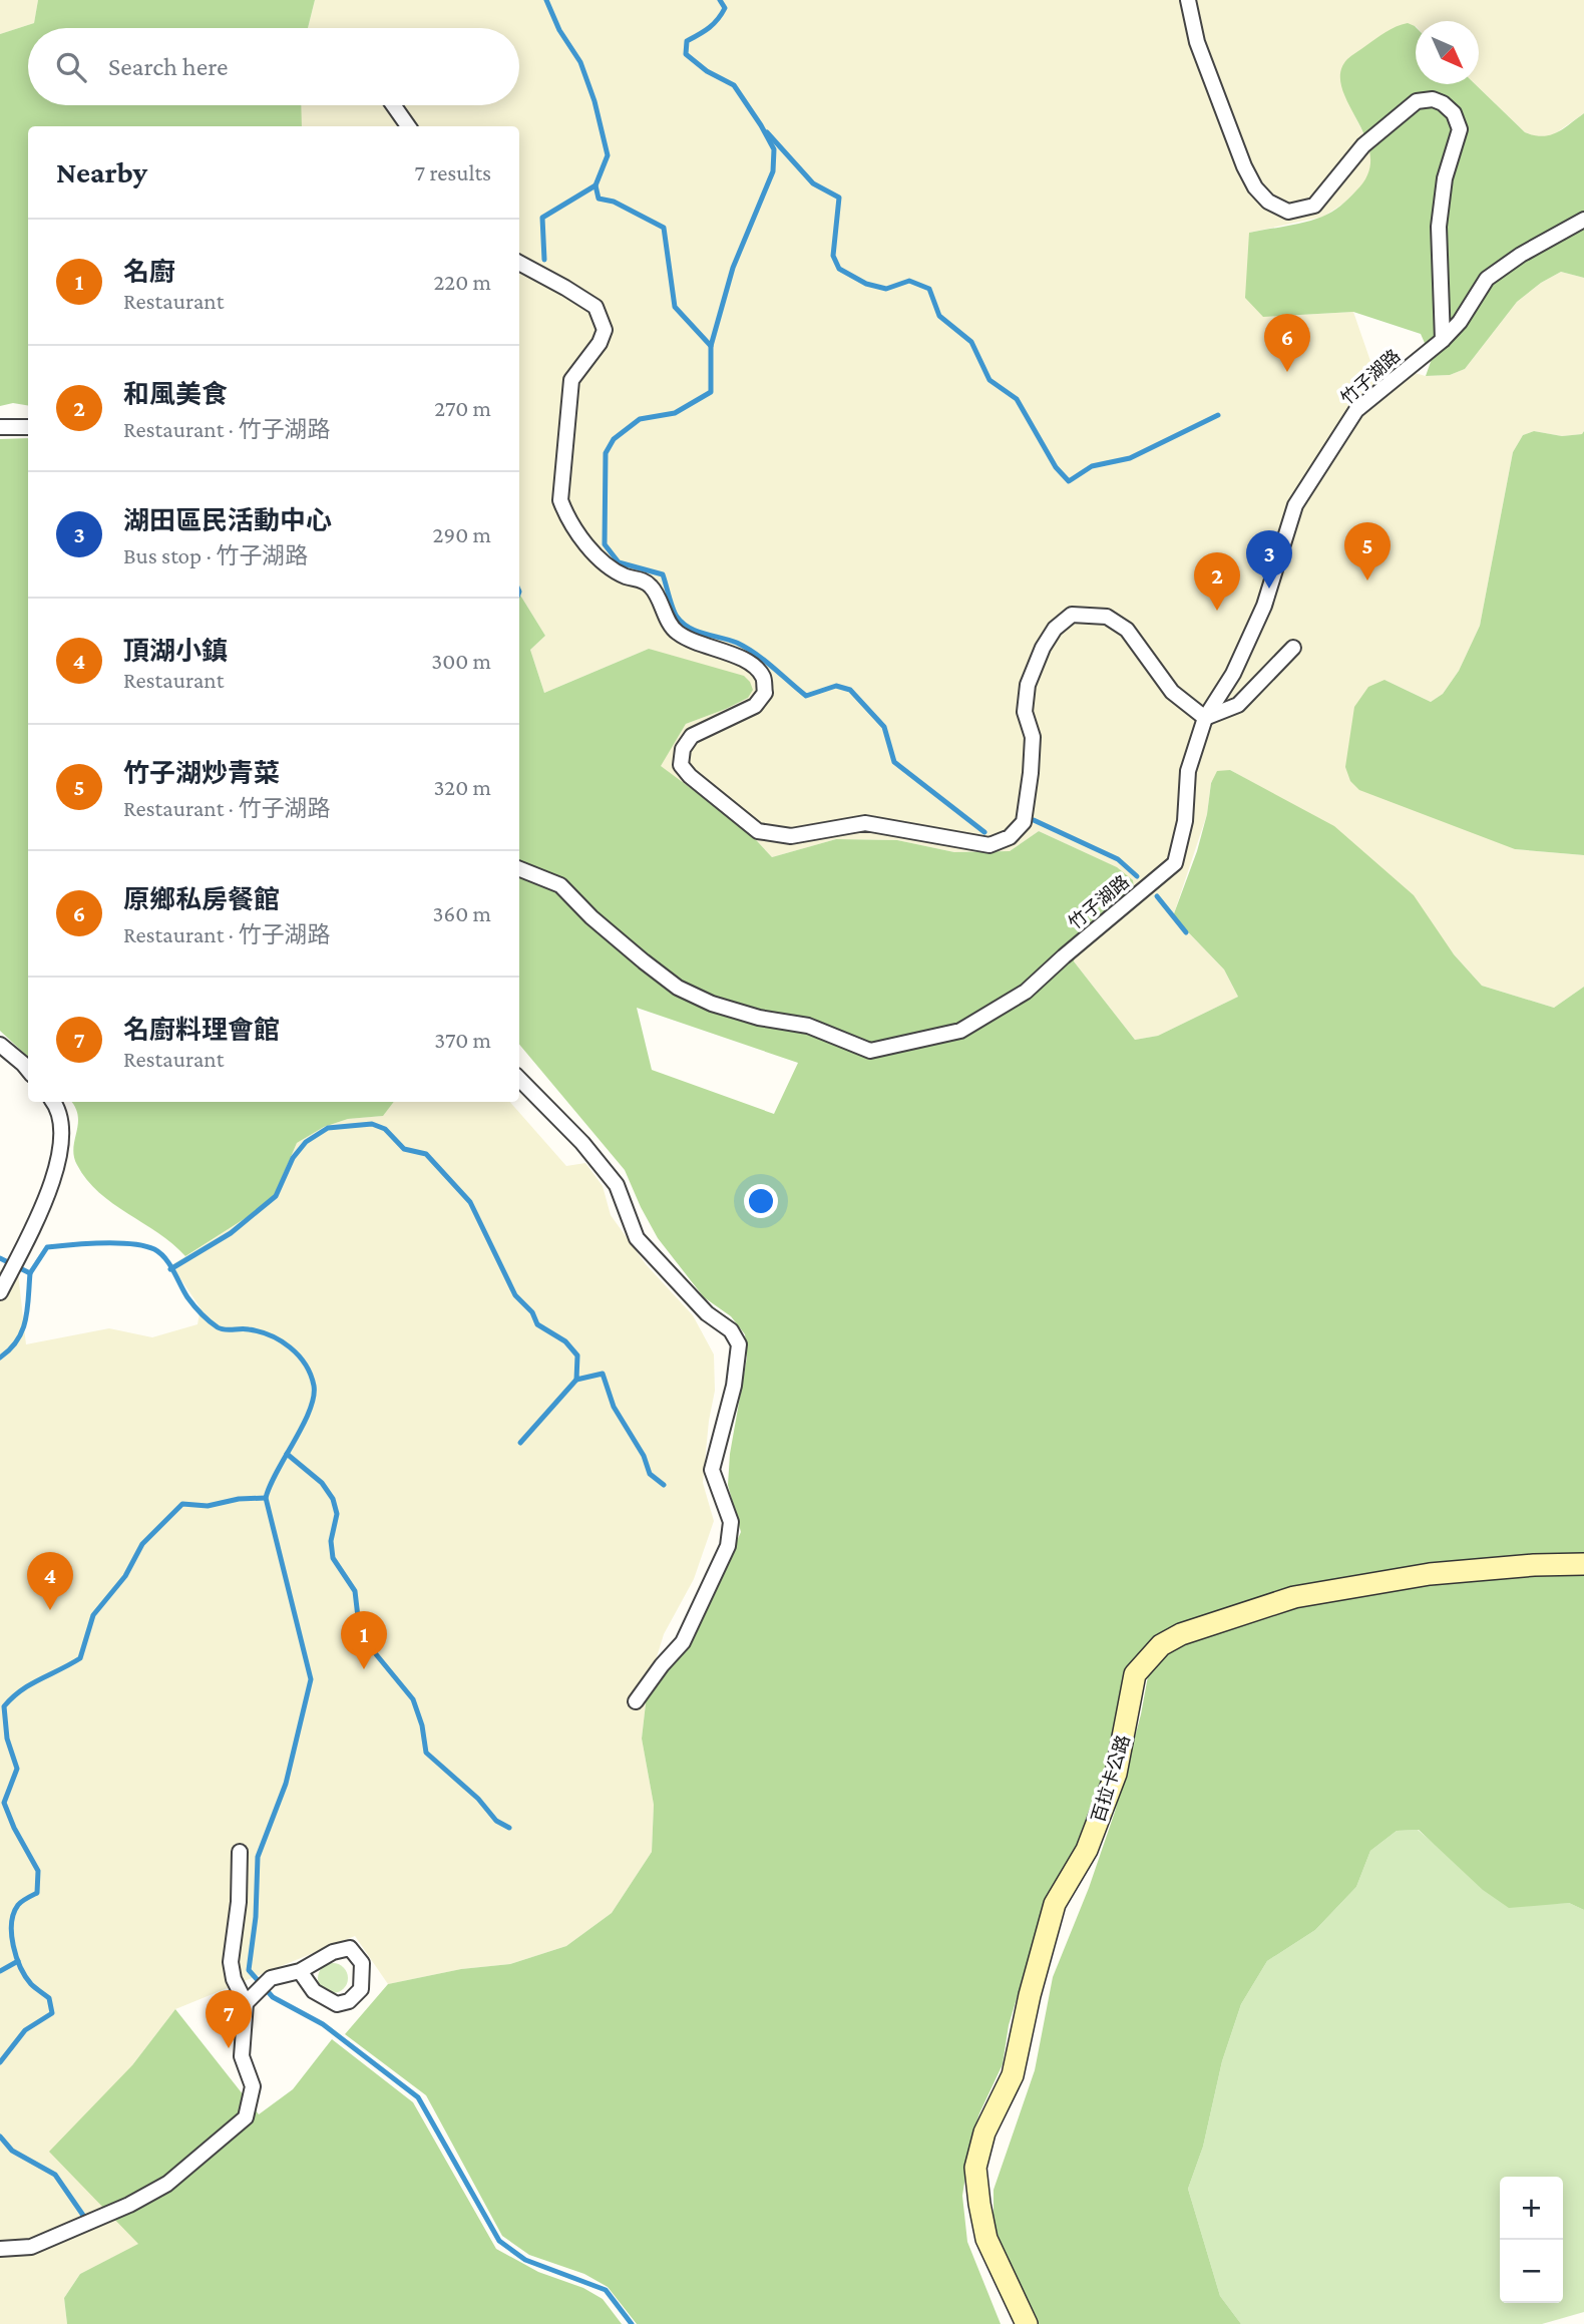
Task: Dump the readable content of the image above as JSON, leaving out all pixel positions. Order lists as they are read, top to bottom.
{
  "streets": {
    "main road": ["百拉卡公路"],
    "street": ["竹子湖路"]
  },
  "north": "bottom right",
  "page": {
    "search": "Search here",
    "heading": ["Nearby", "7 results"],
    "list": [
      {
        "mark": "1",
        "name": "名廚",
        "note": "Restaurant",
        "value": "220 m"
      },
      {
        "mark": "2",
        "name": "和風美食",
        "note": "Restaurant · 竹子湖路",
        "value": "270 m"
      },
      {
        "mark": "3",
        "name": "湖田區民活動中心",
        "note": "Bus stop · 竹子湖路",
        "value": "290 m"
      },
      {
        "mark": "4",
        "name": "頂湖小鎮",
        "note": "Restaurant",
        "value": "300 m"
      },
      {
        "mark": "5",
        "name": "竹子湖炒青菜",
        "note": "Restaurant · 竹子湖路",
        "value": "320 m"
      },
      {
        "mark": "6",
        "name": "原鄉私房餐館",
        "note": "Restaurant · 竹子湖路",
        "value": "360 m"
      },
      {
        "mark": "7",
        "name": "名廚料理會館",
        "note": "Restaurant",
        "value": "370 m"
      }
    ],
    "pins": [
      "6",
      "5",
      "3",
      "2",
      "4",
      "1",
      "7"
    ],
    "map_buttons": ["+", "−"]
  }
}
